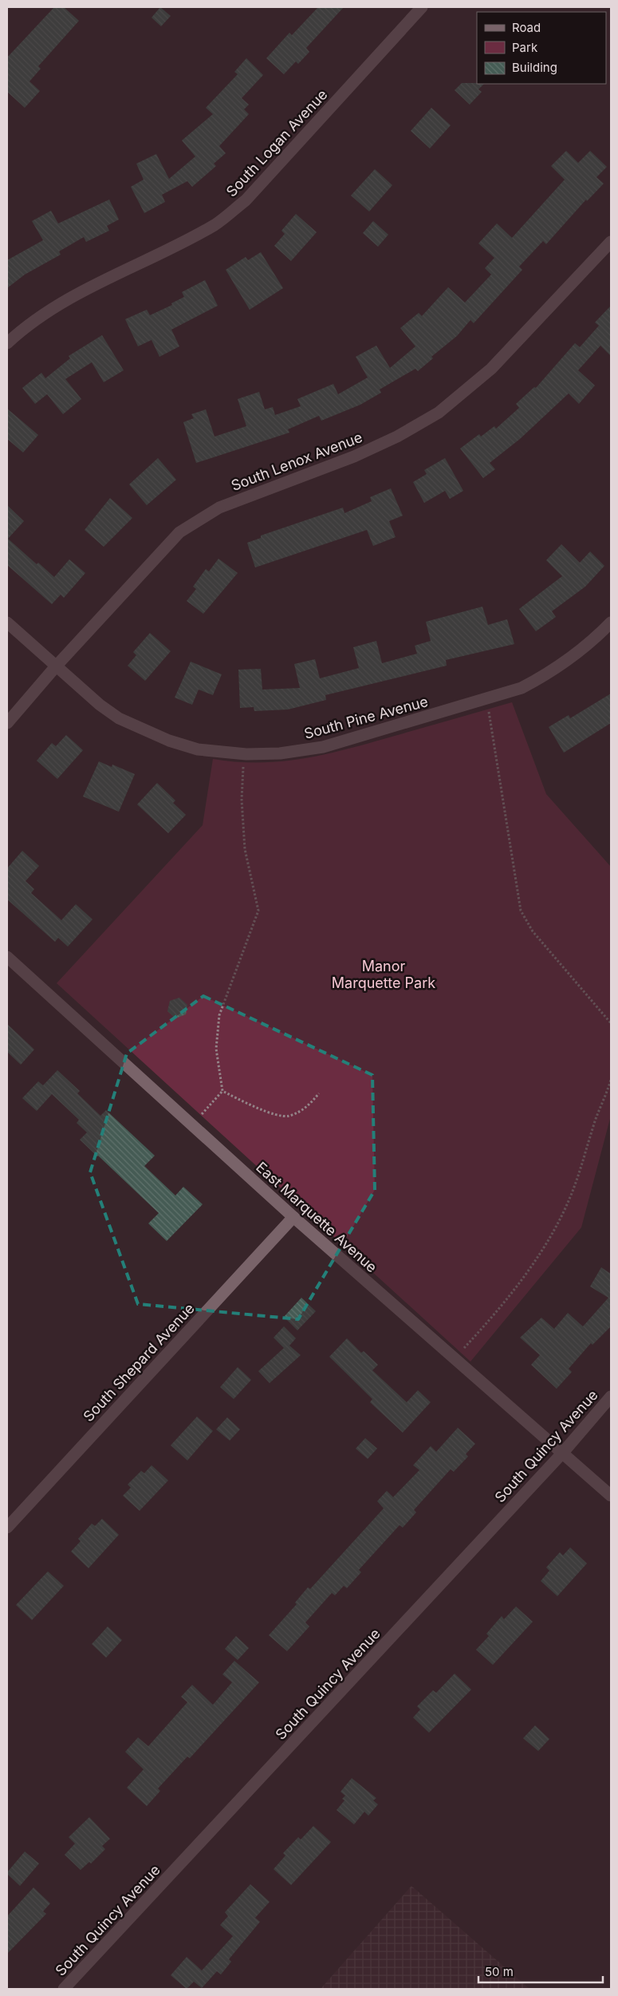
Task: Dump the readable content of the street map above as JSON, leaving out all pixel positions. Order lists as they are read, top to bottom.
{
  "streets": {
    "street": [
      "South Logan Avenue",
      "South Lenox Avenue",
      "South Pine Avenue",
      "East Marquette Avenue",
      "South Shepard Avenue",
      "South Quincy Avenue"
    ]
  },
  "crossings": [
    ["South Lenox Avenue", "South Pine Avenue"],
    ["East Marquette Avenue", "South Shepard Avenue"],
    ["East Marquette Avenue", "South Quincy Avenue"]
  ],
  "parks": ["Manor Marquette Park"],
  "legend": ["Road", "Park", "Building"],
  "scale_bar": "50 m"
}
